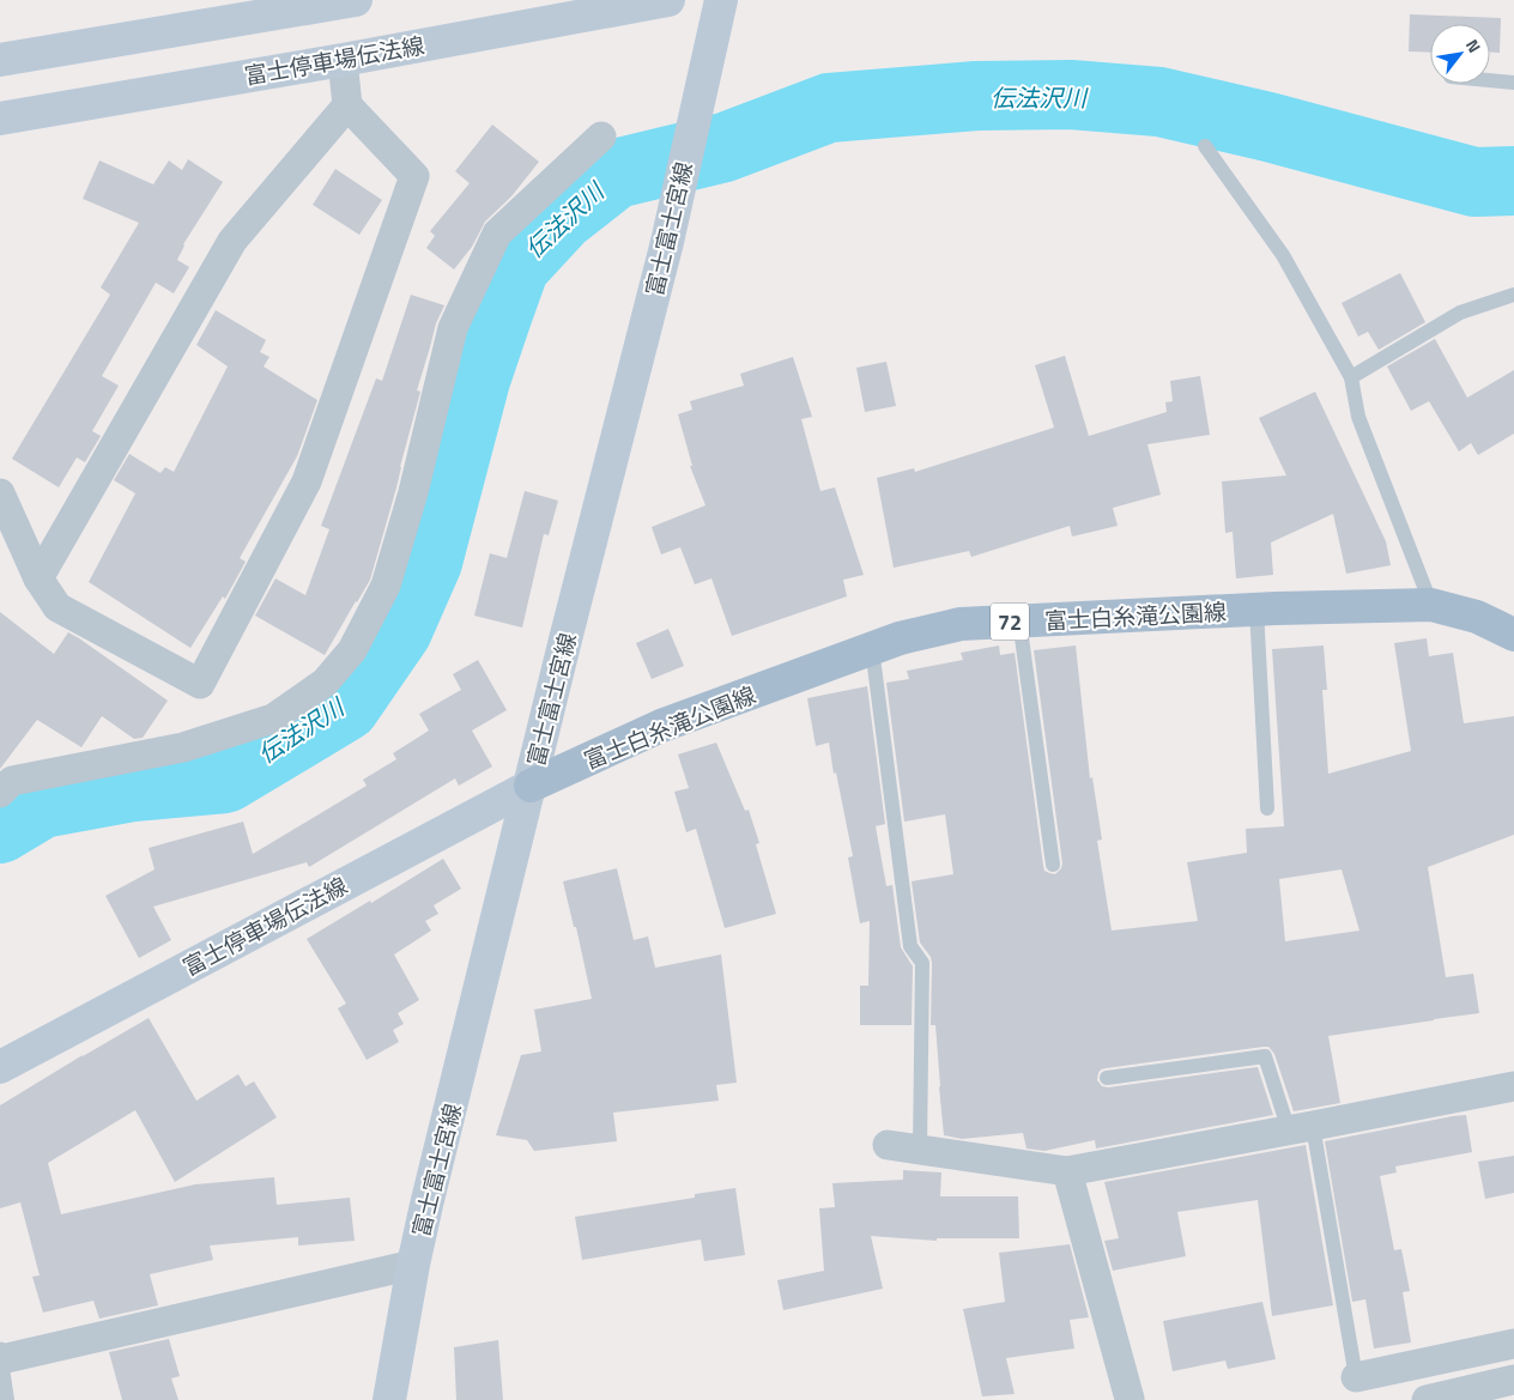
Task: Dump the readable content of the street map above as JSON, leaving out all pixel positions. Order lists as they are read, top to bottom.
{
  "streets": {
    "main road": [
      "富士停車場伝法線",
      "富士富士宮線",
      "富士白糸滝公園線",
      "72"
    ]
  },
  "crossings": [
    ["富士停車場伝法線", "富士富士宮線"],
    ["富士停車場伝法線", "富士白糸滝公園線"],
    ["富士富士宮線", "富士白糸滝公園線"]
  ],
  "water": ["伝法沢川"],
  "north": "top right"
}
